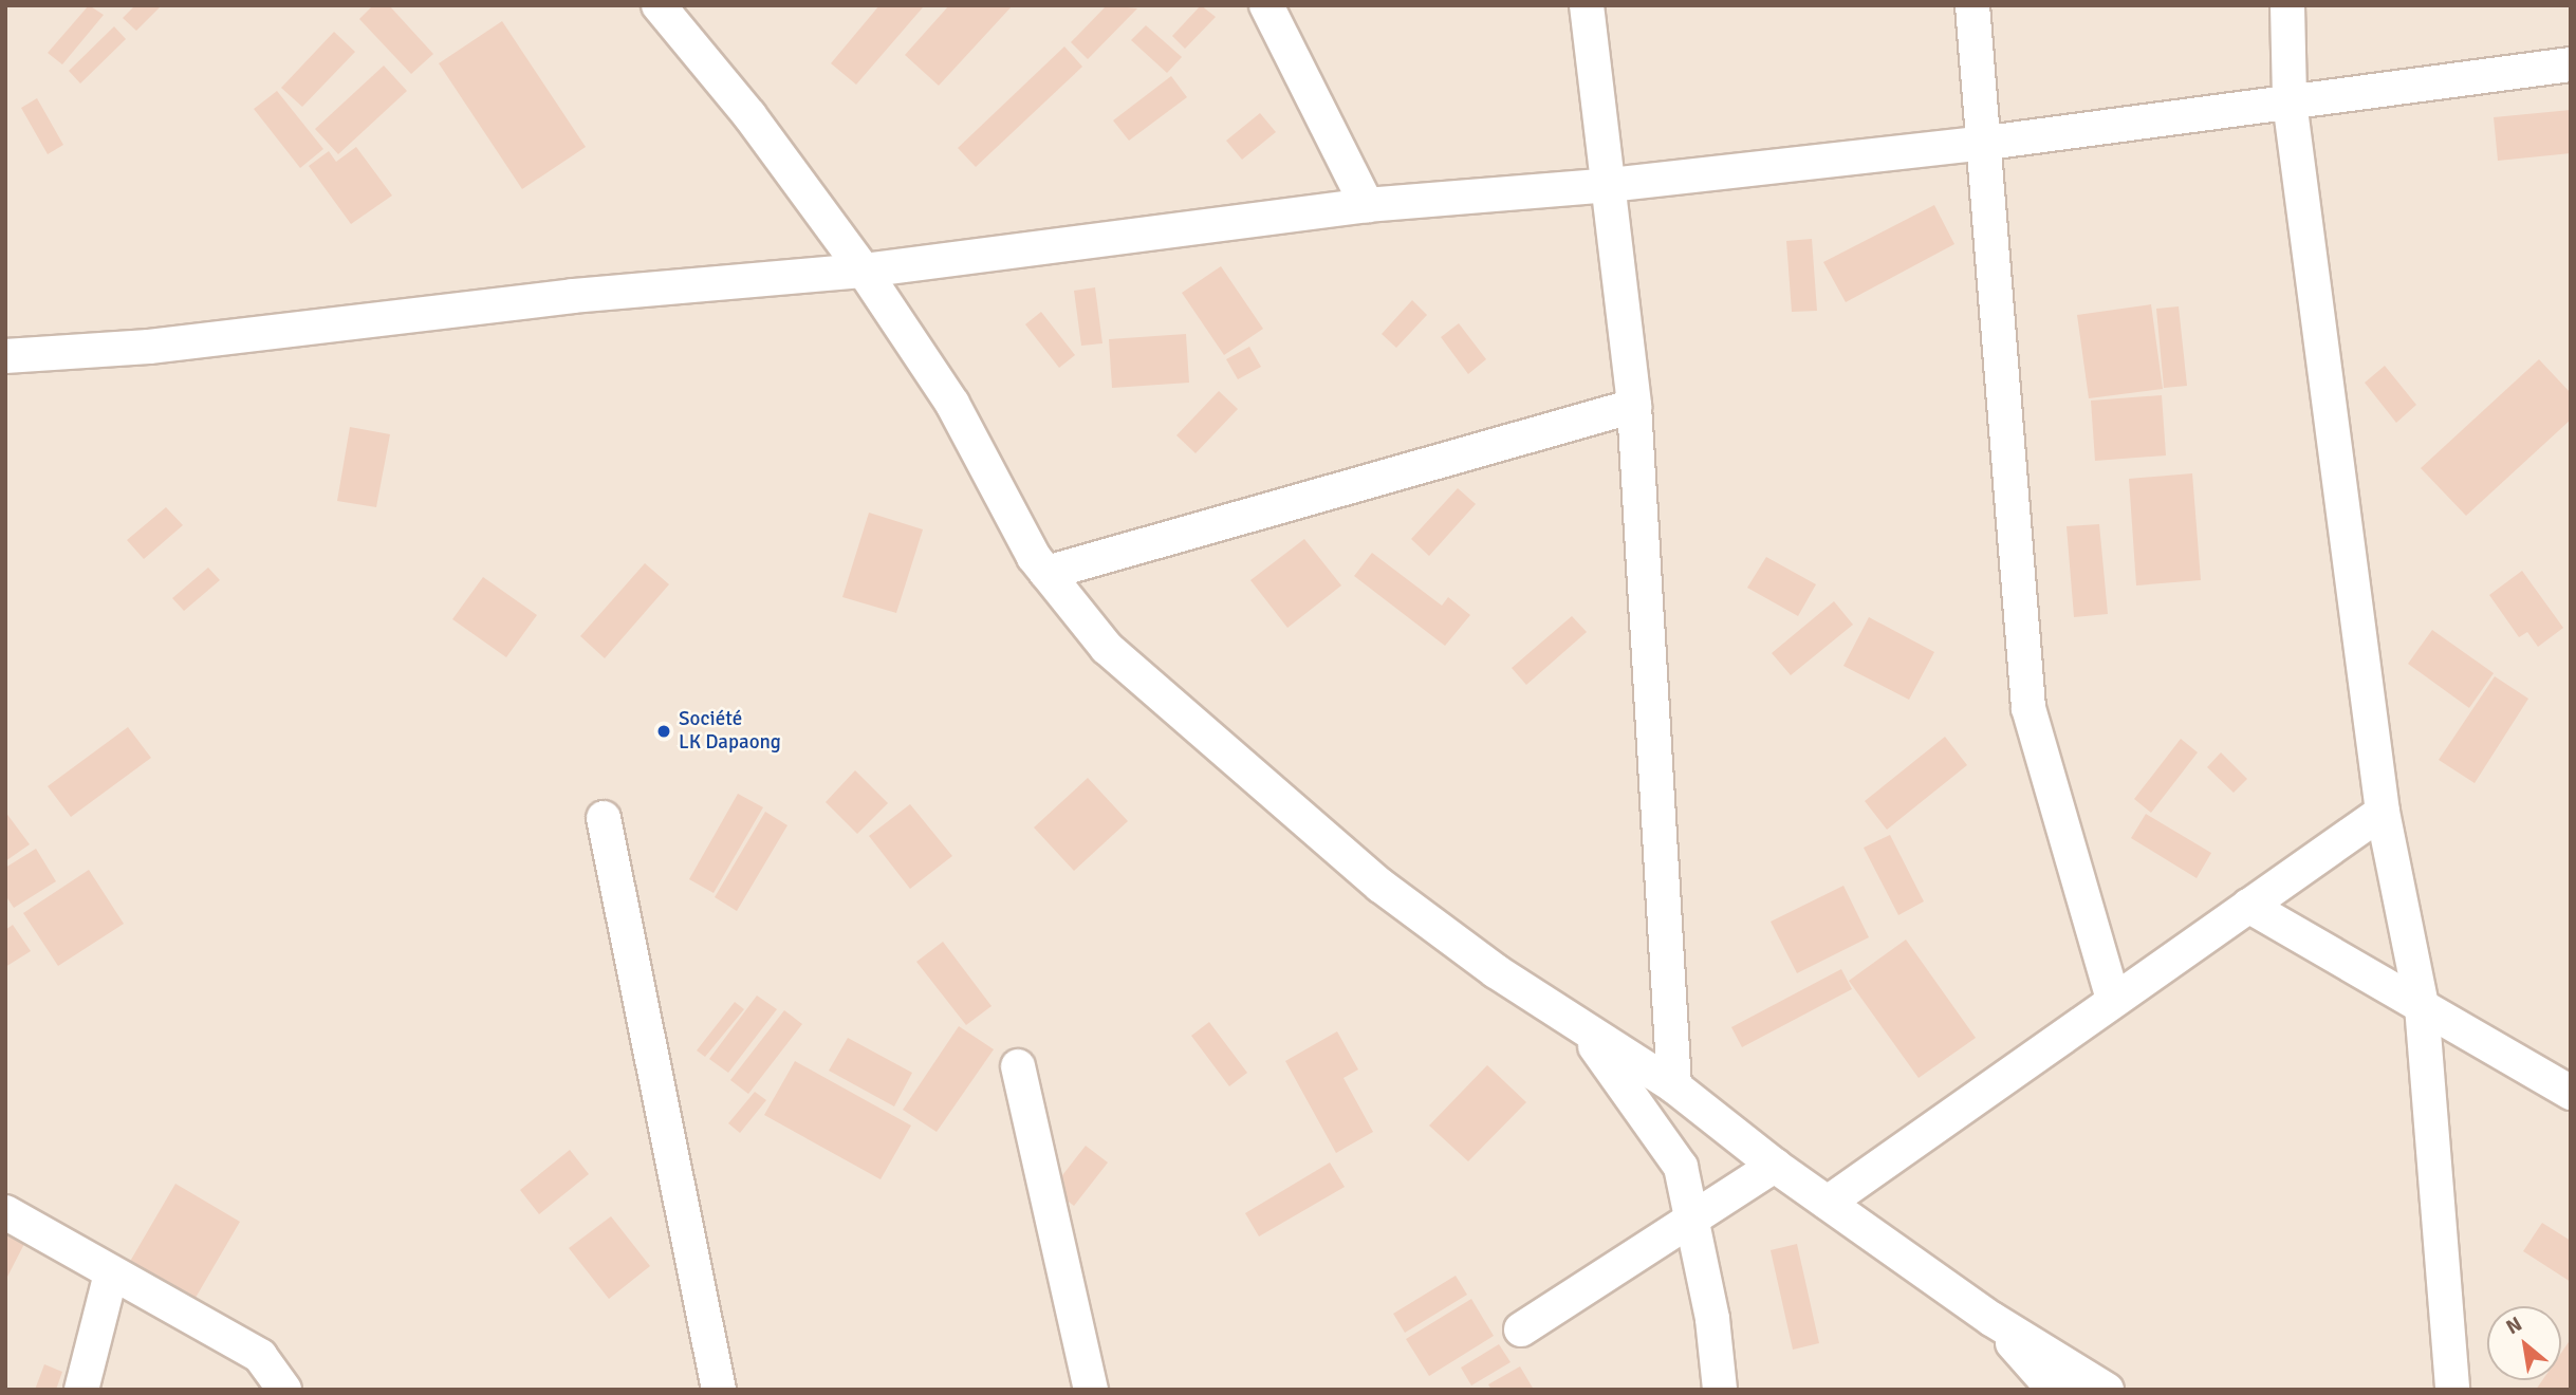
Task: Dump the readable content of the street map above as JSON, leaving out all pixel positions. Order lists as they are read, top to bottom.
{
  "places": ["Société LK Dapaong"],
  "north": "top left"
}
